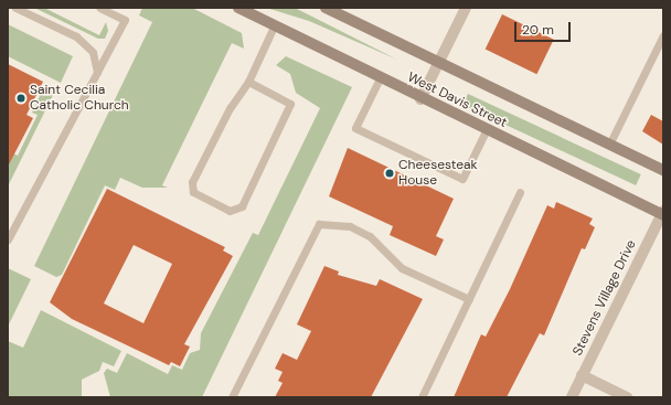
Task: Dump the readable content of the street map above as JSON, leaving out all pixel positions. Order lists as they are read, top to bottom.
{
  "streets": {
    "main road": ["West Davis Street"],
    "street": ["Stevens Village Drive"]
  },
  "crossings": [
    ["West Davis Street", "Stevens Village Drive"]
  ],
  "places": ["Saint Cecilia Catholic Church", "Cheesesteak House"],
  "scale_bar": "20 m"
}
